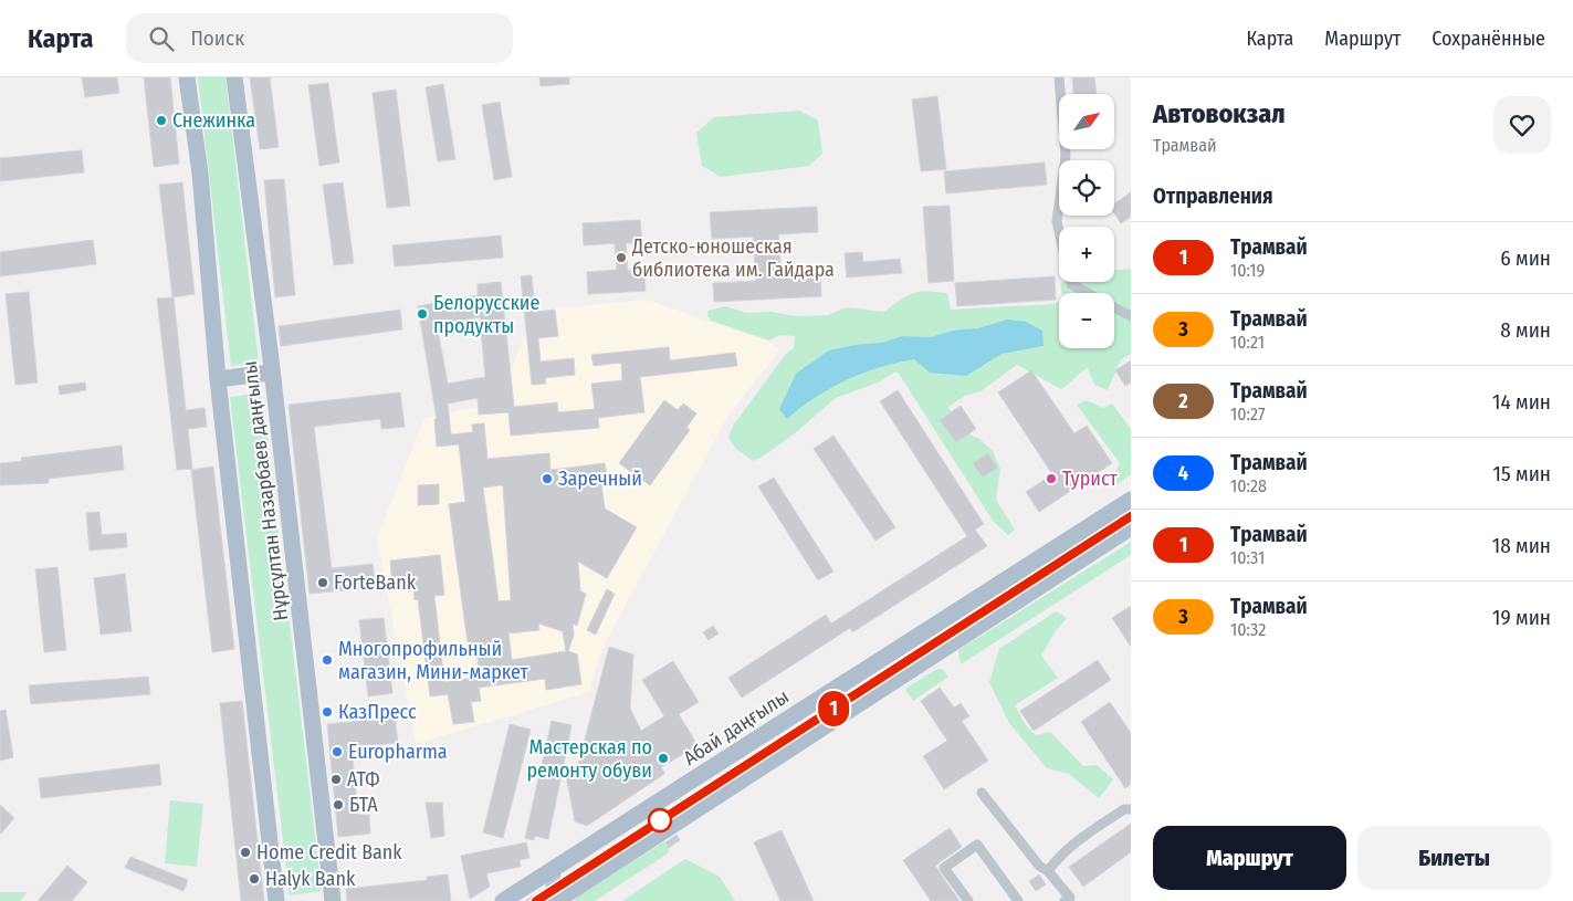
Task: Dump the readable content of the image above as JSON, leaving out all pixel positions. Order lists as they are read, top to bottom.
{
  "streets": {
    "main road": ["Нұрсұлтан Назарбаев даңғылы", "Абай даңғылы"]
  },
  "places": [
    "Снежинка",
    "Детско-юношеская библиотека им. Гайдара",
    "Белорусские продукты",
    "Заречный",
    "Турист",
    "ForteBank",
    "Многопрофильный магазин, Мини-маркет",
    "КазПресс",
    "Europharma",
    "Мастерская по ремонту обуви",
    "АТФ",
    "БТА",
    "Home Credit Bank",
    "Halyk Bank"
  ],
  "lines": ["tram line 1"],
  "north": "top right",
  "page": {
    "header": "Карта",
    "search": "Поиск",
    "nav": ["Карта", "Маршрут", "Сохранённые"],
    "on_map": "1",
    "heading": [
      ["Автовокзал", "Трамвай"],
      "Отправления"
    ],
    "map_buttons": ["+", "−"],
    "list": [
      {
        "mark": "1",
        "name": "Трамвай",
        "note": "10:19",
        "value": "6 мин"
      },
      {
        "mark": "3",
        "name": "Трамвай",
        "note": "10:21",
        "value": "8 мин"
      },
      {
        "mark": "2",
        "name": "Трамвай",
        "note": "10:27",
        "value": "14 мин"
      },
      {
        "mark": "4",
        "name": "Трамвай",
        "note": "10:28",
        "value": "15 мин"
      },
      {
        "mark": "1",
        "name": "Трамвай",
        "note": "10:31",
        "value": "18 мин"
      },
      {
        "mark": "3",
        "name": "Трамвай",
        "note": "10:32",
        "value": "19 мин"
      }
    ],
    "buttons": ["Маршрут", "Билеты"]
  }
}
